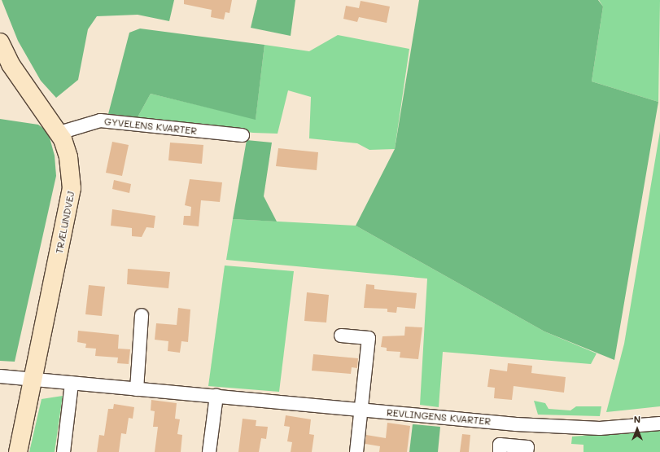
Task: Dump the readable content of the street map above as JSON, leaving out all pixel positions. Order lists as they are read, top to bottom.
{
  "streets": {
    "street": ["GYVELENS KVARTER", "TRÆLUNDVEJ", "REVLINGENS KVARTER"]
  },
  "crossings": [
    ["GYVELENS KVARTER", "TRÆLUNDVEJ"],
    ["TRÆLUNDVEJ", "REVLINGENS KVARTER"]
  ],
  "north": "top"
}
